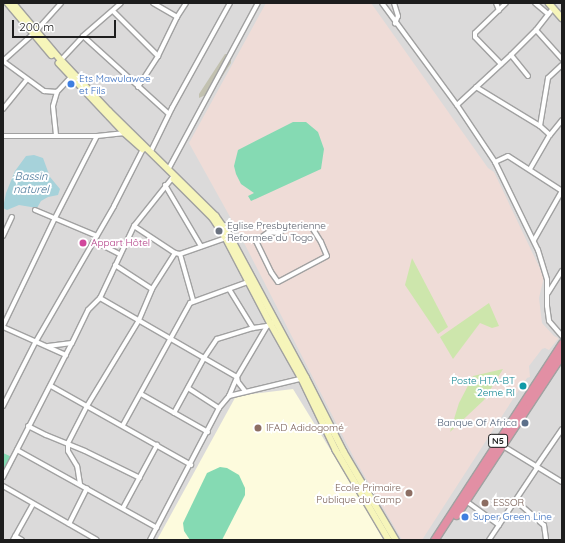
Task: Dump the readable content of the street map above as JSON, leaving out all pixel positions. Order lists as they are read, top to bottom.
{
  "streets": {
    "highway": ["N5"]
  },
  "water": ["Bassin naturel"],
  "places": [
    "Ets Mawulawoe et Fils",
    "Eglise Presbyterienne Reformee du Togo",
    "Appart Hôtel",
    "Poste HTA-BT 2eme RI",
    "Banque Of Africa",
    "IFAD Adidogomé",
    "Ecole Primaire Publique du Camp",
    "ESSOR",
    "Super Green Line"
  ],
  "scale_bar": "200 m"
}
